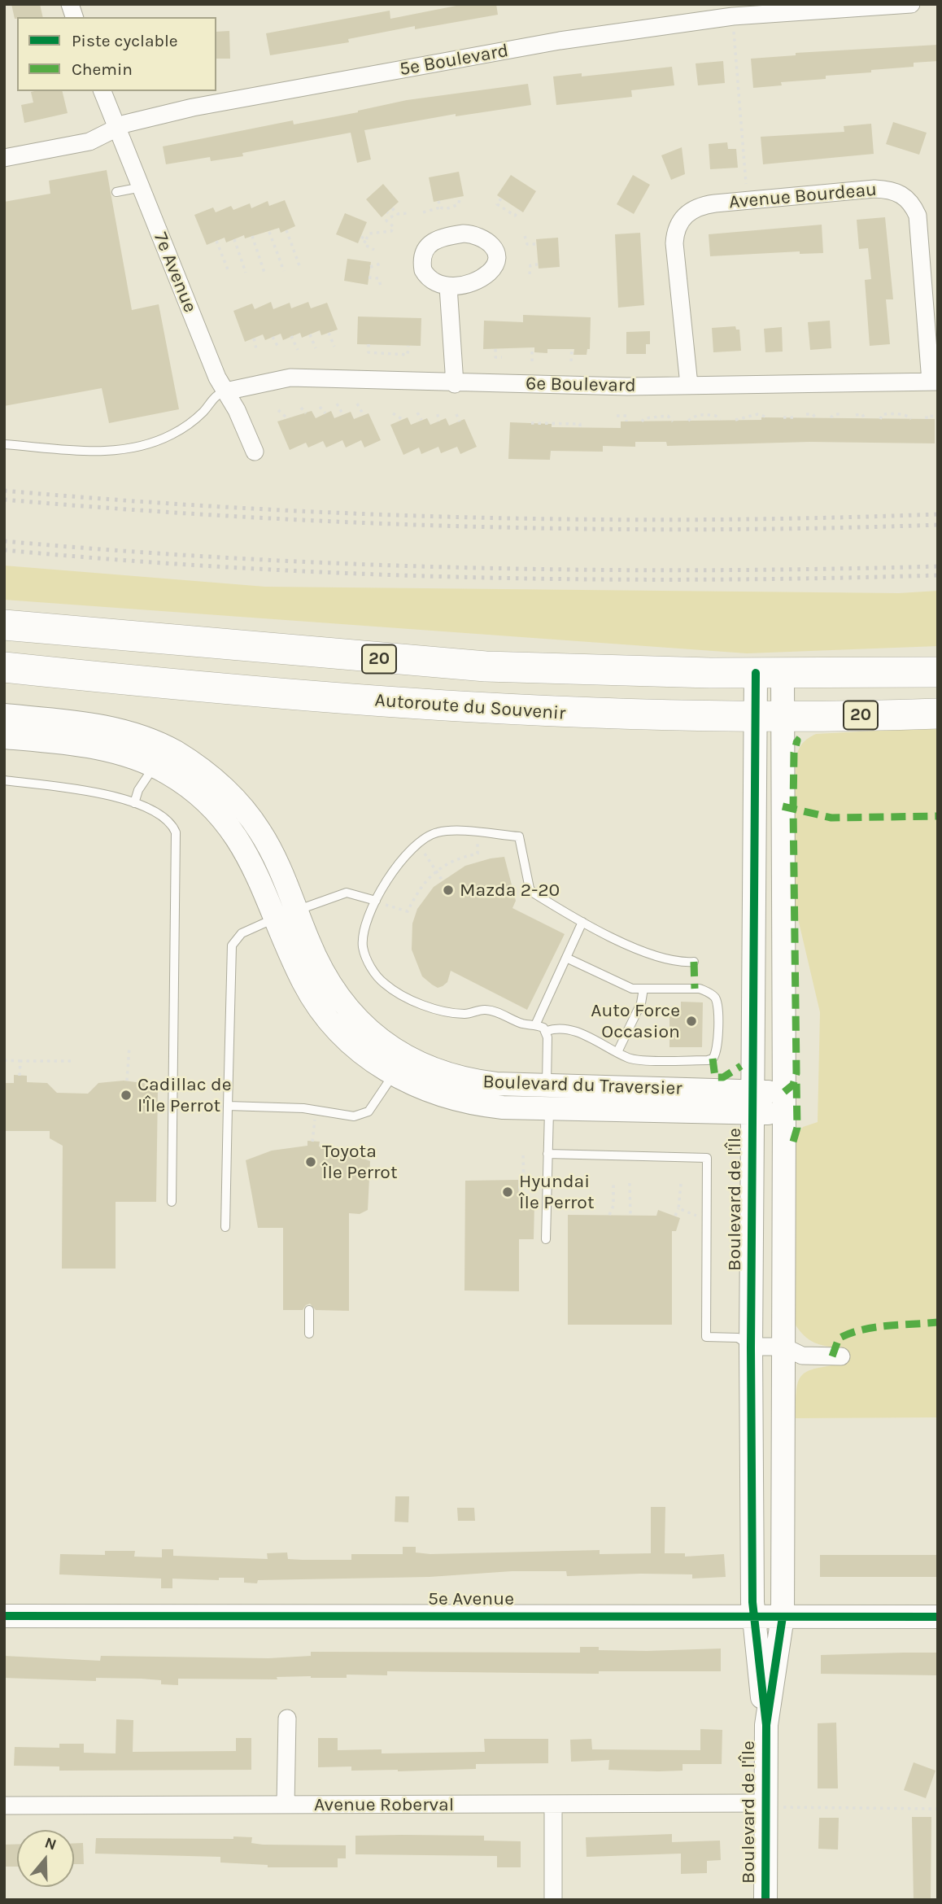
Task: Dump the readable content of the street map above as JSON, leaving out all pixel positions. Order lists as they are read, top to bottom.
{
  "streets": {
    "highway": ["20", "Autoroute du Souvenir"],
    "street": [
      "5e Boulevard",
      "Avenue Bourdeau",
      "7e Avenue",
      "6e Boulevard",
      "Boulevard du Traversier",
      "Boulevard de l'Île",
      "5e Avenue",
      "Avenue Roberval"
    ]
  },
  "crossings": [
    ["5e Boulevard", "7e Avenue"],
    ["Avenue Bourdeau", "6e Boulevard"],
    ["7e Avenue", "6e Boulevard"],
    ["20", "Boulevard de l'Île"],
    ["Autoroute du Souvenir", "Boulevard de l'Île"],
    ["Boulevard du Traversier", "Boulevard de l'Île"],
    ["Boulevard de l'Île", "5e Avenue"],
    ["Boulevard de l'Île", "Avenue Roberval"]
  ],
  "places": [
    "Mazda 2-20",
    "Auto Force Occasion",
    "Cadillac de l'Île Perrot",
    "Toyota Île Perrot",
    "Hyundai Île Perrot"
  ],
  "legend": ["Piste cyclable", "Chemin"],
  "north": "top"
}
